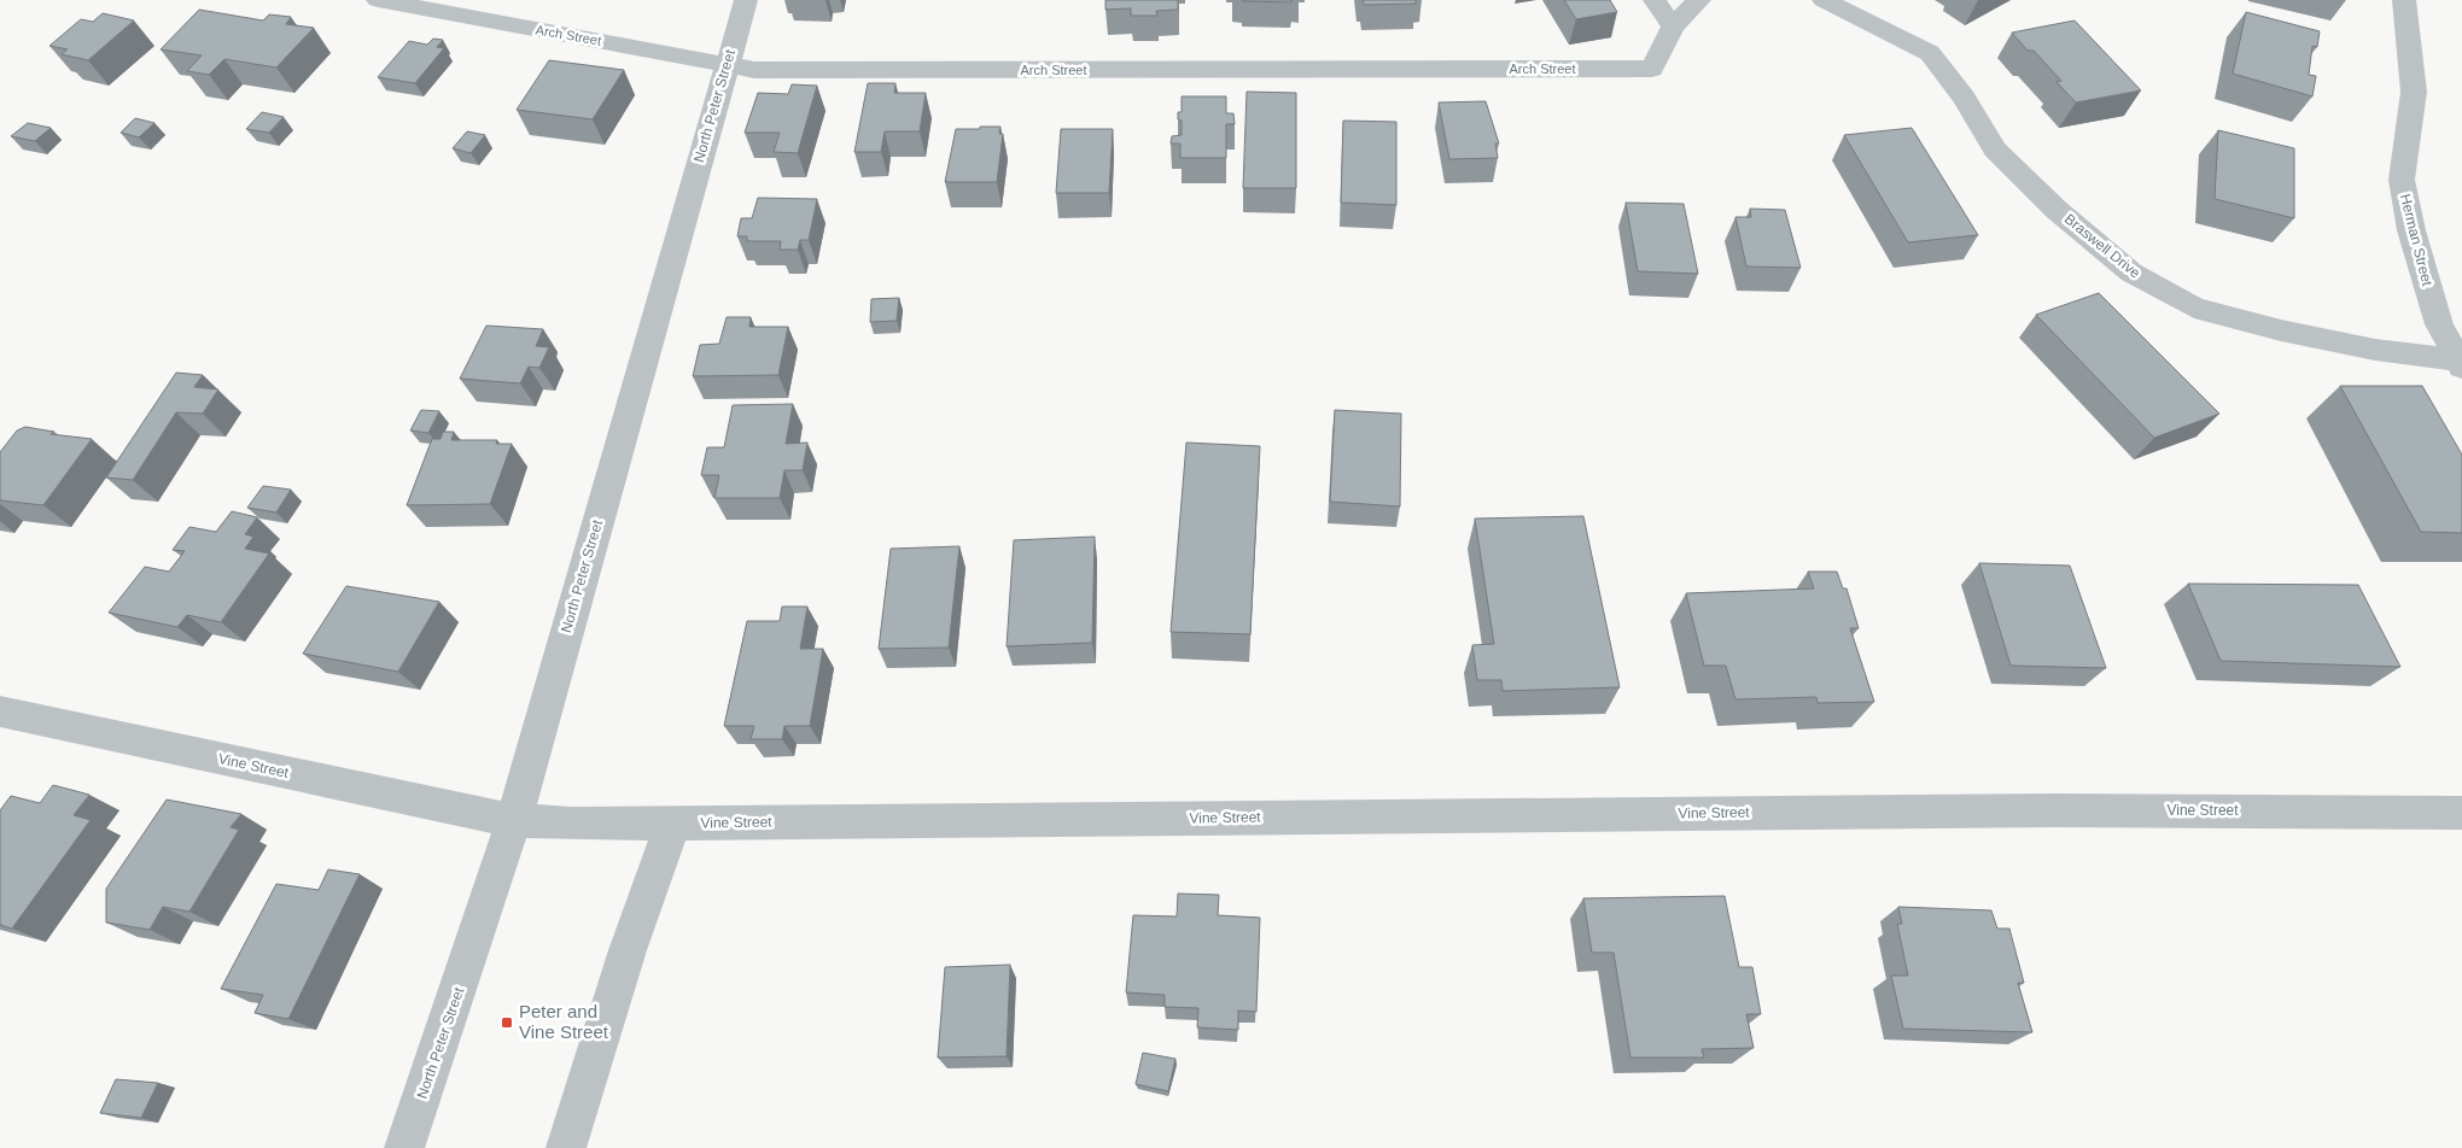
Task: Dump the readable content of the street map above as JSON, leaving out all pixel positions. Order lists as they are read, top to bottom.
{
  "streets": {
    "street": [
      "Arch Street",
      "North Peter Street",
      "Herman Street",
      "Braswell Drive",
      "Vine Street"
    ]
  },
  "crossings": [
    ["Arch Street", "North Peter Street"],
    ["North Peter Street", "Vine Street"],
    ["Herman Street", "Braswell Drive"]
  ],
  "places": {
    "transit": ["Peter and Vine Street"]
  }
}
